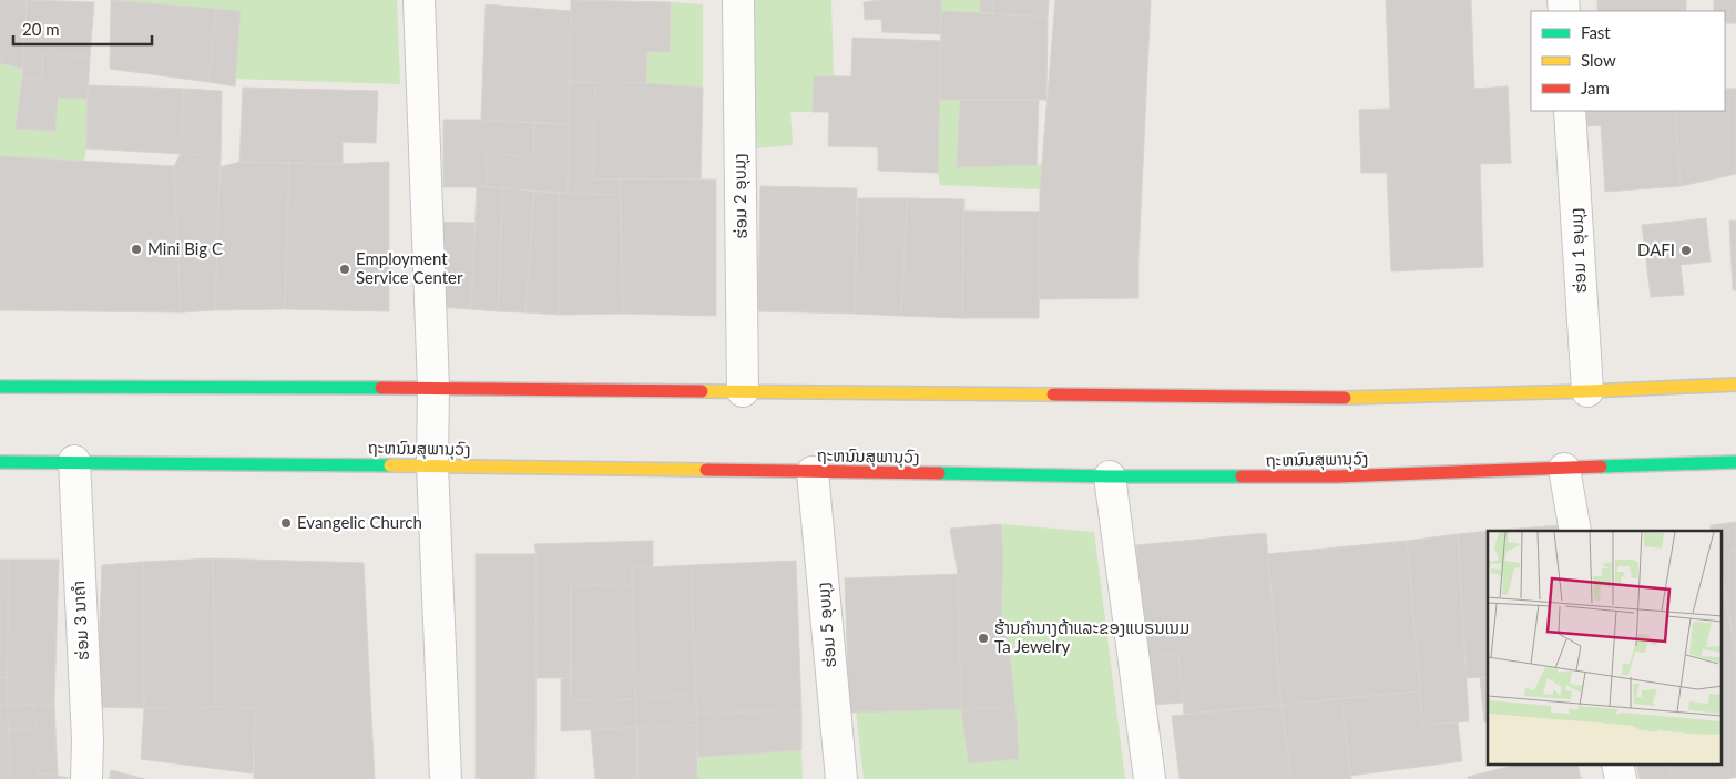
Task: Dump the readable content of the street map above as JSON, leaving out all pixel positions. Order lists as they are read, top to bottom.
{
  "streets": {
    "highway": ["ຖະຫນົນສຸພານຸວົງ"],
    "street": [
      "ຮ່ອມ 2 ອຸບມຸງ",
      "ຮ່ອມ 1 ອຸບມຸງ",
      "ຮ່ອມ 3 ນາຄຳ",
      "ຮ່ອມ 5 ອຸບມຸງ"
    ]
  },
  "crossings": [
    ["ຖະຫນົນສຸພານຸວົງ", "ຮ່ອມ 3 ນາຄຳ"],
    ["ຖະຫນົນສຸພານຸວົງ", "ຮ່ອມ 5 ອຸບມຸງ"]
  ],
  "places": [
    "Mini Big C",
    "DAFI",
    "Employment Service Center",
    "Evangelic Church",
    "ຮ້ານຄຳນາງຕ້າແລະຂອງແບຣນເນມ Ta Jewelry"
  ],
  "legend": ["Fast", "Slow", "Jam"],
  "scale_bar": "20 m"
}
